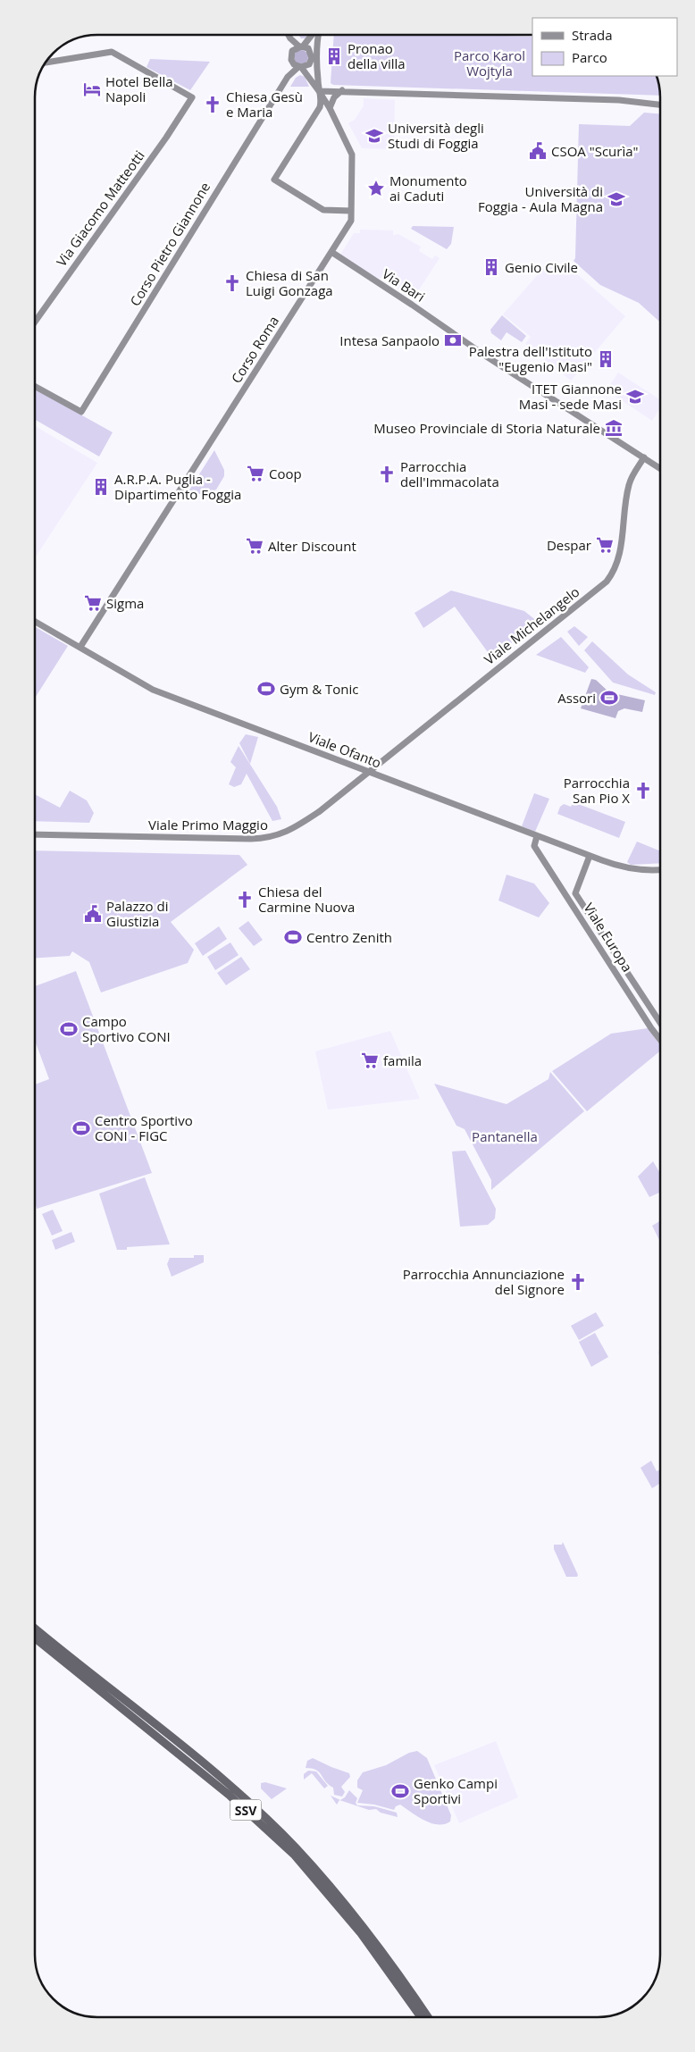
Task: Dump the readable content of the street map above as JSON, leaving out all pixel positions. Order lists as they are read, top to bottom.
{
  "streets": {
    "highway": ["SSV"],
    "street": [
      "Via Giacomo Matteotti",
      "Corso Pietro Giannone",
      "Via Bari",
      "Corso Roma",
      "Viale Michelangelo",
      "Viale Ofanto",
      "Viale Primo Maggio",
      "Viale Europa"
    ]
  },
  "crossings": [
    ["Via Bari", "Corso Roma"],
    ["Via Bari", "Viale Michelangelo"],
    ["Corso Roma", "Viale Ofanto"],
    ["Viale Michelangelo", "Viale Ofanto"],
    ["Viale Michelangelo", "Viale Primo Maggio"],
    ["Viale Ofanto", "Viale Primo Maggio"],
    ["Viale Ofanto", "Viale Europa"]
  ],
  "parks": ["Parco Karol Wojtyla", "Pantanella"],
  "places": {
    "building": [
      "Pronao della villa",
      "Genio Civile",
      "Palestra dell'Istituto \"Eugenio Masi\"",
      "A.R.P.A. Puglia - Dipartimento Foggia"
    ],
    "hotel": ["Hotel Bella Napoli"],
    "church": [
      "Chiesa Gesù e Maria",
      "Chiesa di San Luigi Gonzaga",
      "Parrocchia dell'Immacolata",
      "Parrocchia San Pio X",
      "Chiesa del Carmine Nuova",
      "Parrocchia Annunciazione del Signore"
    ],
    "school or university": ["Università degli Studi di Foggia", "Università di Foggia - Aula Magna", "ITET Giannone Masi - sede Masi"],
    "public building": ["CSOA \"Scurìa\"", "Palazzo di Giustizia"],
    "place": ["Monumento ai Caduti"],
    "bank": ["Intesa Sanpaolo"],
    "museum": ["Museo Provinciale di Storia Naturale"],
    "supermarket": [
      "Coop",
      "Despar",
      "Alter Discount",
      "Sigma",
      "famila"
    ],
    "sports": [
      "Gym & Tonic",
      "Assori",
      "Centro Zenith",
      "Campo Sportivo CONI",
      "Centro Sportivo CONI - FIGC",
      "Genko Campi Sportivi"
    ]
  },
  "legend": ["Strada", "Parco"]
}
